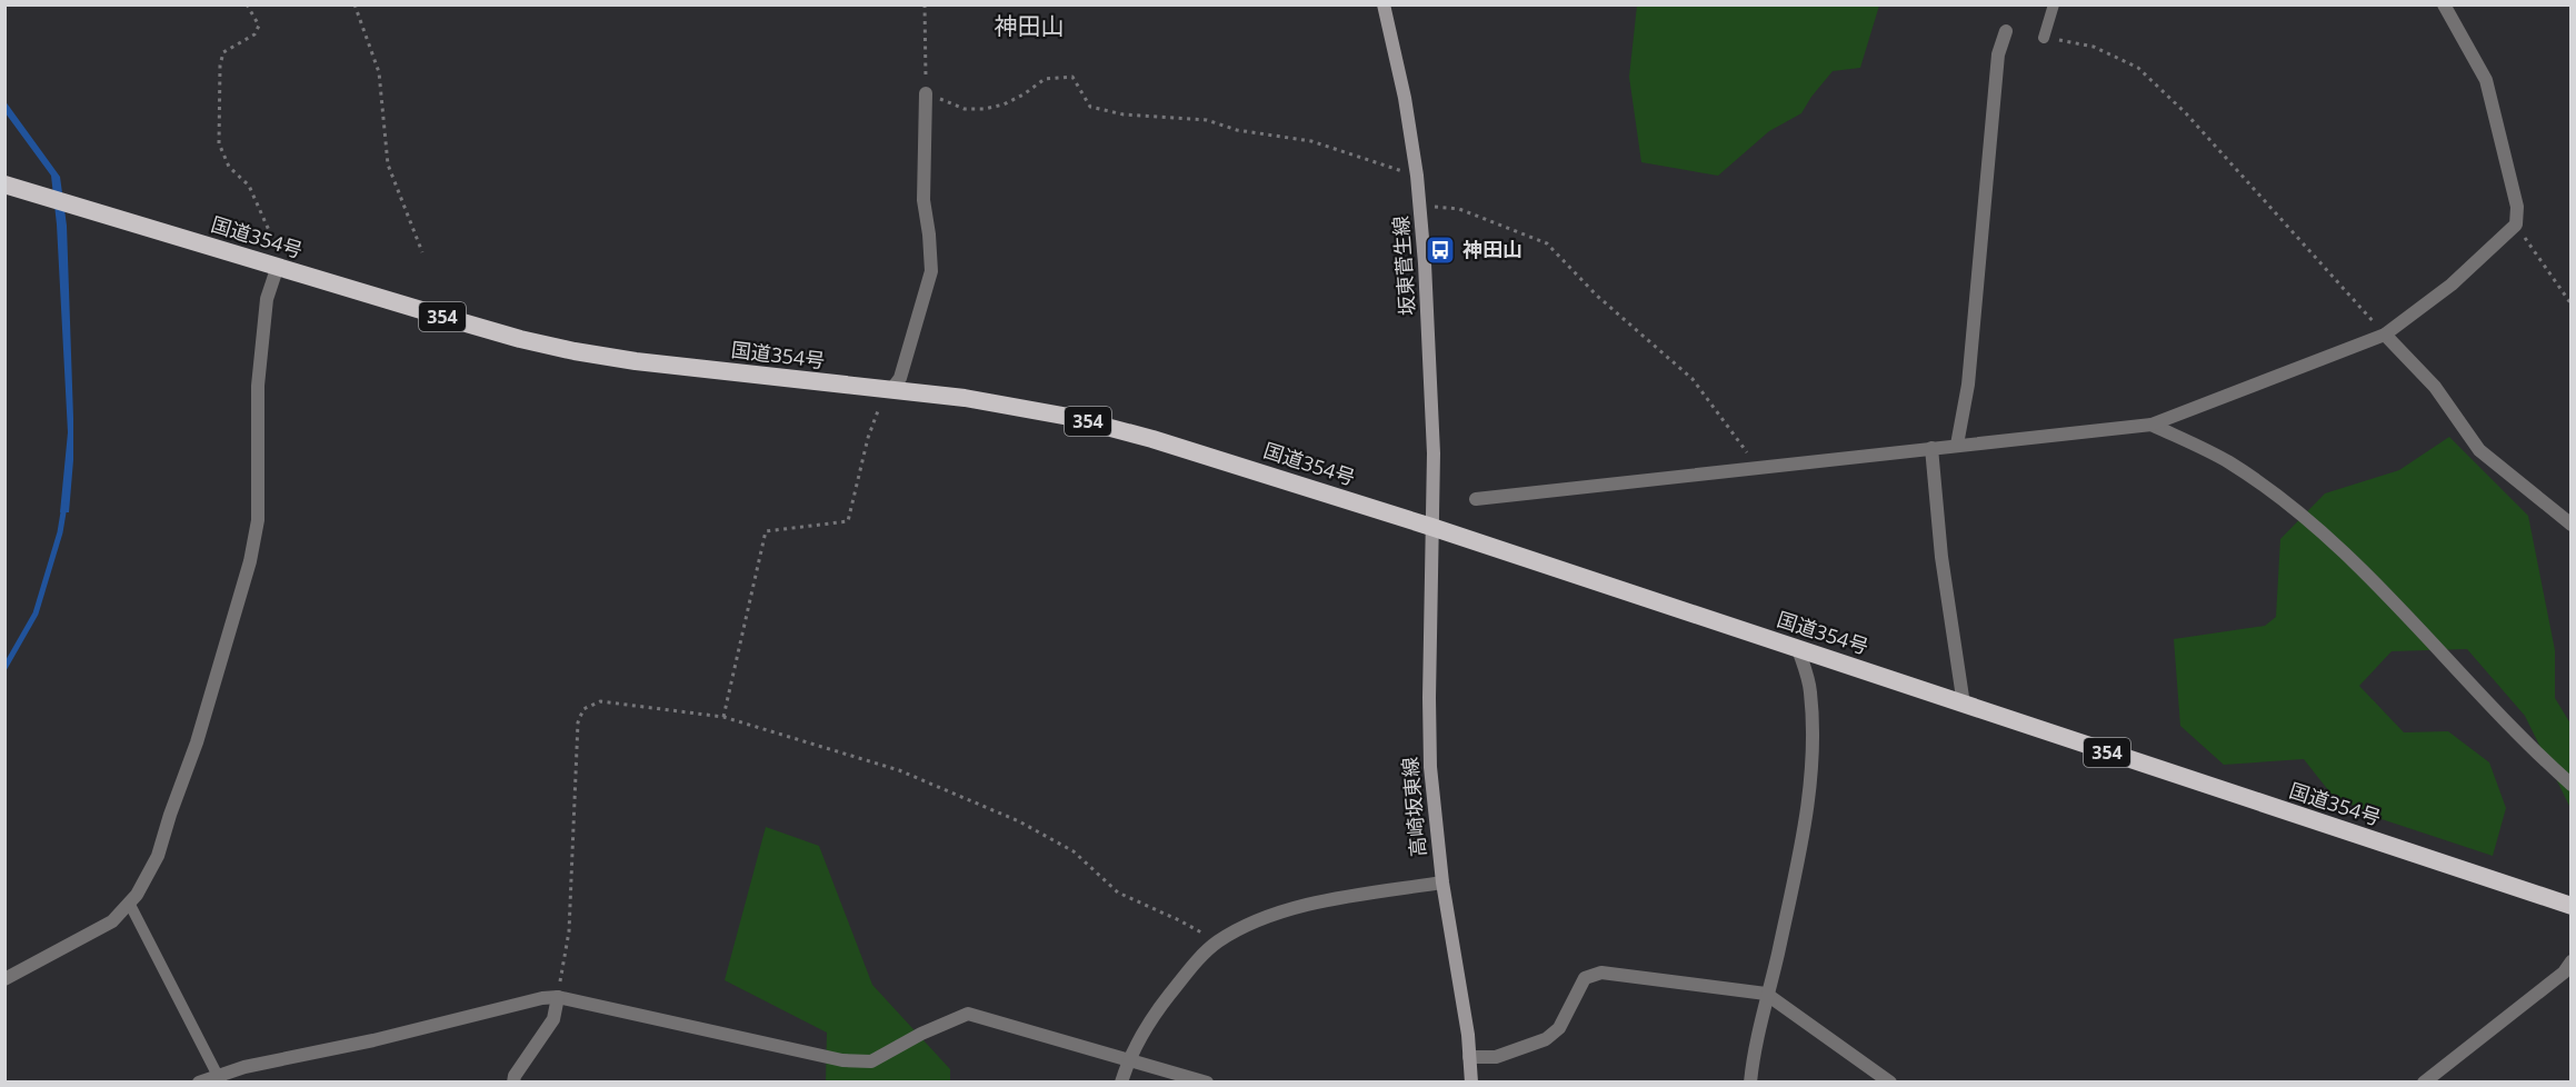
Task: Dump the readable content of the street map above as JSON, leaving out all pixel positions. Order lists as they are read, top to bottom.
{
  "streets": {
    "highway": ["国道354号", "354"],
    "main road": ["坂東菅生線", "高崎坂東線"]
  },
  "crossings": [
    ["国道354号", "坂東菅生線"],
    ["国道354号", "高崎坂東線"],
    ["坂東菅生線", "高崎坂東線"]
  ],
  "districts": ["神田山"],
  "places": {
    "bus stop": ["神田山"]
  }
}
